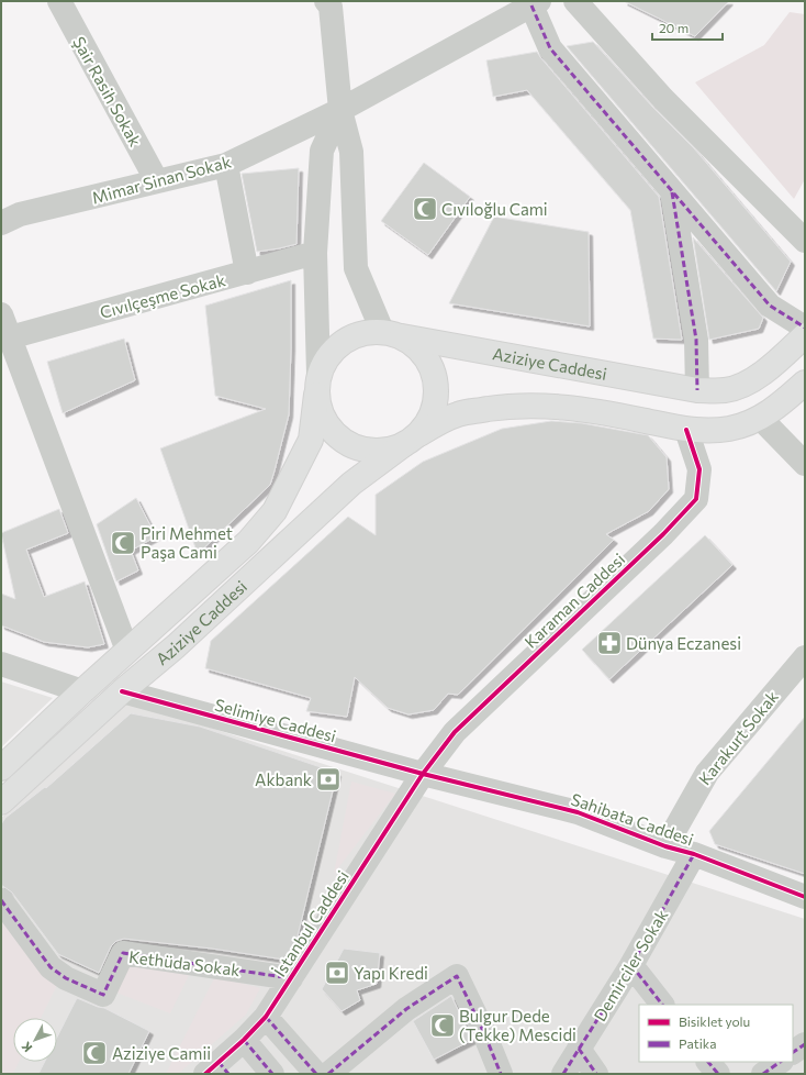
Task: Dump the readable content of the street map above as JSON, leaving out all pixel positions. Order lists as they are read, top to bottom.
{
  "streets": {
    "main road": ["Aziziye Caddesi"],
    "street": [
      "Şair Rasih Sokak",
      "Mimar Sinan Sokak",
      "Cıvılçeşme Sokak",
      "Karaman Caddesi",
      "Selimiye Caddesi",
      "Karakurt Sokak",
      "Sahibata Caddesi",
      "İstanbul Caddesi",
      "Kethüda Sokak",
      "Demirciler Sokak"
    ]
  },
  "crossings": [
    ["Şair Rasih Sokak", "Mimar Sinan Sokak"],
    ["Aziziye Caddesi", "Karaman Caddesi"],
    ["Aziziye Caddesi", "Selimiye Caddesi"],
    ["Karaman Caddesi", "Selimiye Caddesi"],
    ["Karaman Caddesi", "Sahibata Caddesi"],
    ["Karaman Caddesi", "İstanbul Caddesi"],
    ["Selimiye Caddesi", "Sahibata Caddesi"],
    ["Selimiye Caddesi", "İstanbul Caddesi"],
    ["Karakurt Sokak", "Sahibata Caddesi"],
    ["Sahibata Caddesi", "İstanbul Caddesi"],
    ["Sahibata Caddesi", "Demirciler Sokak"],
    ["İstanbul Caddesi", "Kethüda Sokak"]
  ],
  "places": {
    "mosque": [
      "Cıvıloğlu Cami",
      "Piri Mehmet Paşa Cami",
      "Bulgur Dede (Tekke) Mescidi",
      "Aziziye Camii"
    ],
    "pharmacy": ["Dünya Eczanesi"],
    "bank": ["Akbank", "Yapı Kredi"]
  },
  "legend": ["Bisiklet yolu", "Patika"],
  "scale_bar": "20 m",
  "north": "bottom left"
}
